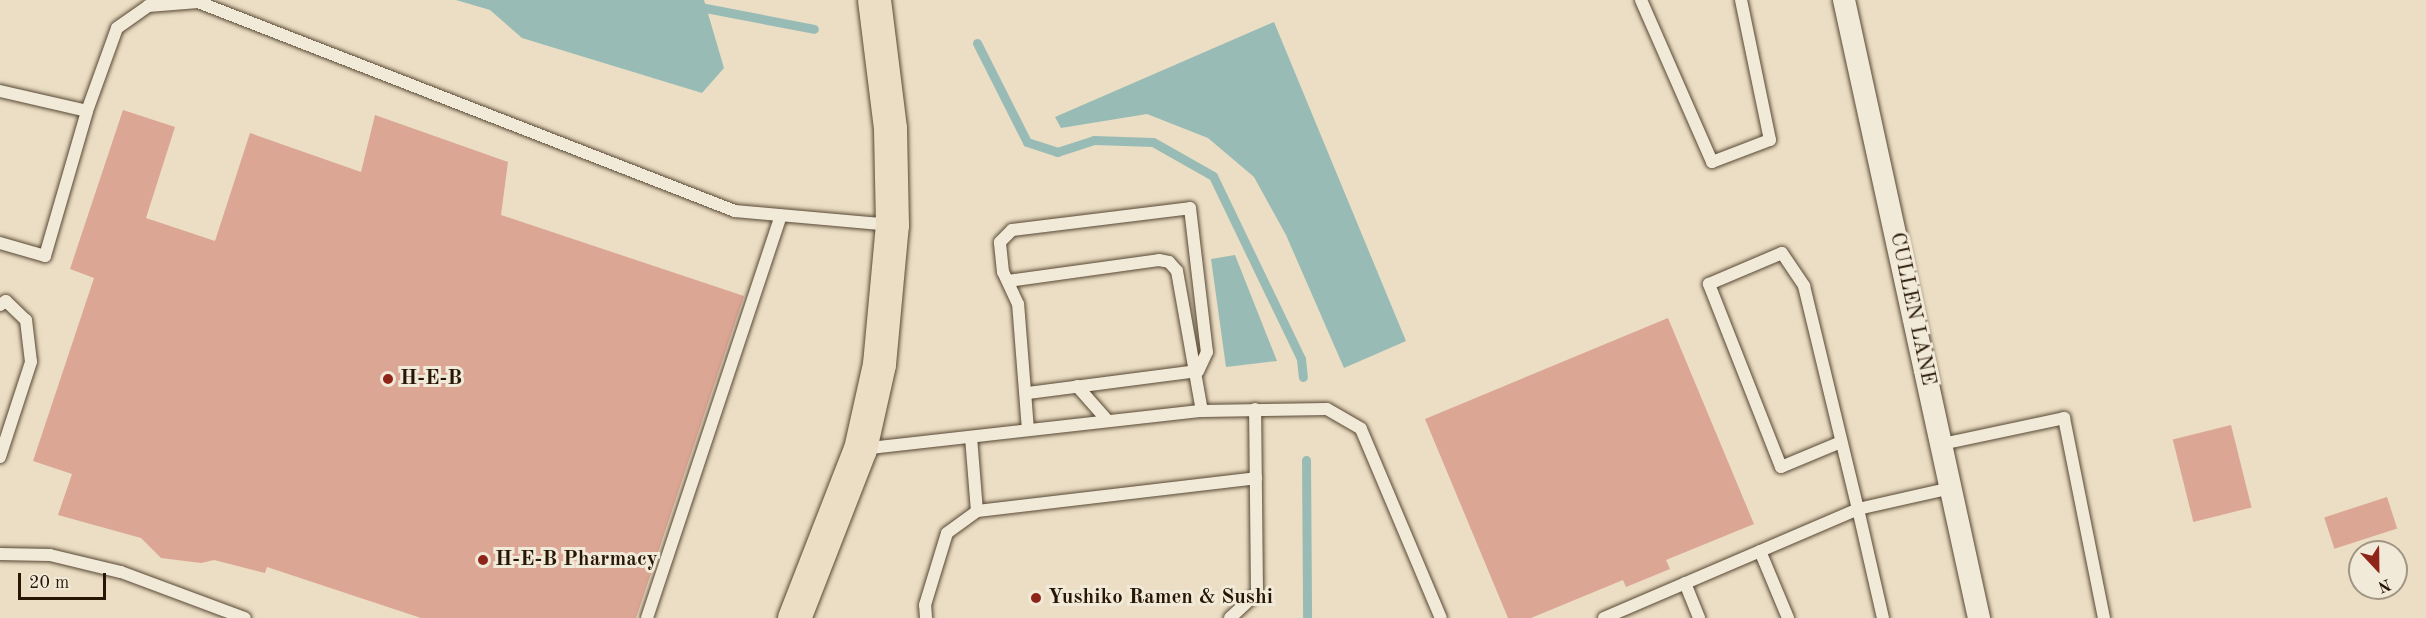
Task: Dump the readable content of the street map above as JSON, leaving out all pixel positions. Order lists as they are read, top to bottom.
{
  "streets": {
    "street": ["CULLEN LANE"]
  },
  "places": ["H-E-B", "H-E-B Pharmacy", "Yushiko Ramen & Sushi"],
  "scale_bar": "20 m",
  "north": "bottom"
}
